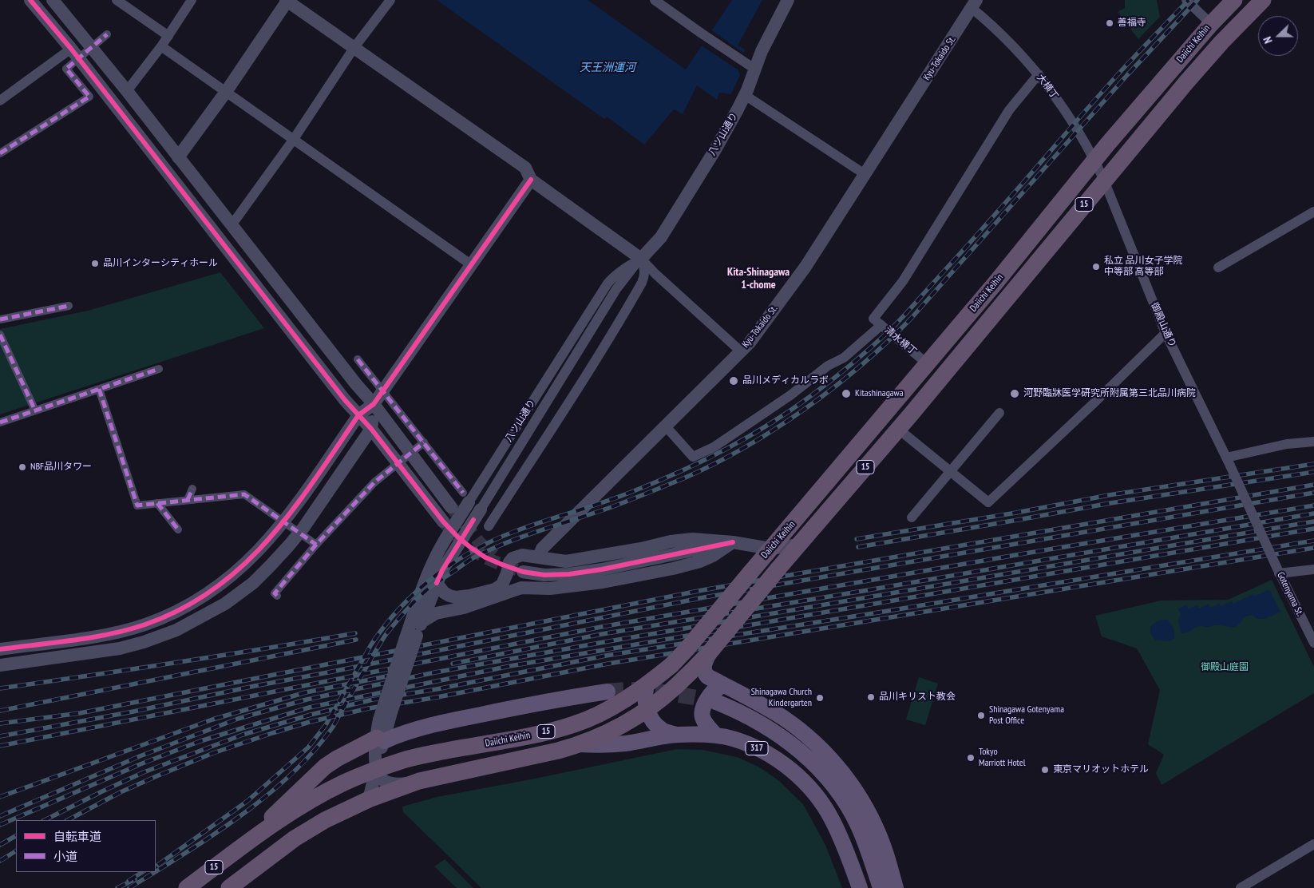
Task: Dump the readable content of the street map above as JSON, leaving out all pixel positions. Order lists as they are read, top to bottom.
{
  "streets": {
    "highway": ["Daiichi Keihin", "15"],
    "main road": ["317"],
    "street": [
      "Kyu-Tokaido St.",
      "大横丁",
      "八ツ山通り",
      "御殿山通り",
      "清水横丁",
      "Gotenyama St."
    ]
  },
  "crossings": [
    ["Daiichi Keihin", "大横丁"],
    ["Daiichi Keihin", "御殿山通り"],
    ["Daiichi Keihin", "清水横丁"],
    ["Daiichi Keihin", "317"],
    ["Kyu-Tokaido St.", "大横丁"],
    ["大横丁", "御殿山通り"],
    ["御殿山通り", "Gotenyama St."]
  ],
  "districts": ["Kita-Shinagawa 1-chome"],
  "water": ["天王洲運河"],
  "parks": ["御殿山庭園"],
  "places": [
    "善福寺",
    "品川インターシティホール",
    "私立 品川女子学院 中等部 高等部",
    "品川メディカルラボ",
    "Kitashinagawa",
    "河野臨牀医学研究所附属第三北品川病院",
    "NBF品川タワー",
    "品川キリスト教会",
    "Shinagawa Church Kindergarten",
    "Shinagawa Gotenyama Post Office",
    "Tokyo Marriott Hotel",
    "東京マリオットホテル"
  ],
  "legend": ["自転車道", "小道"],
  "north": "left"
}
